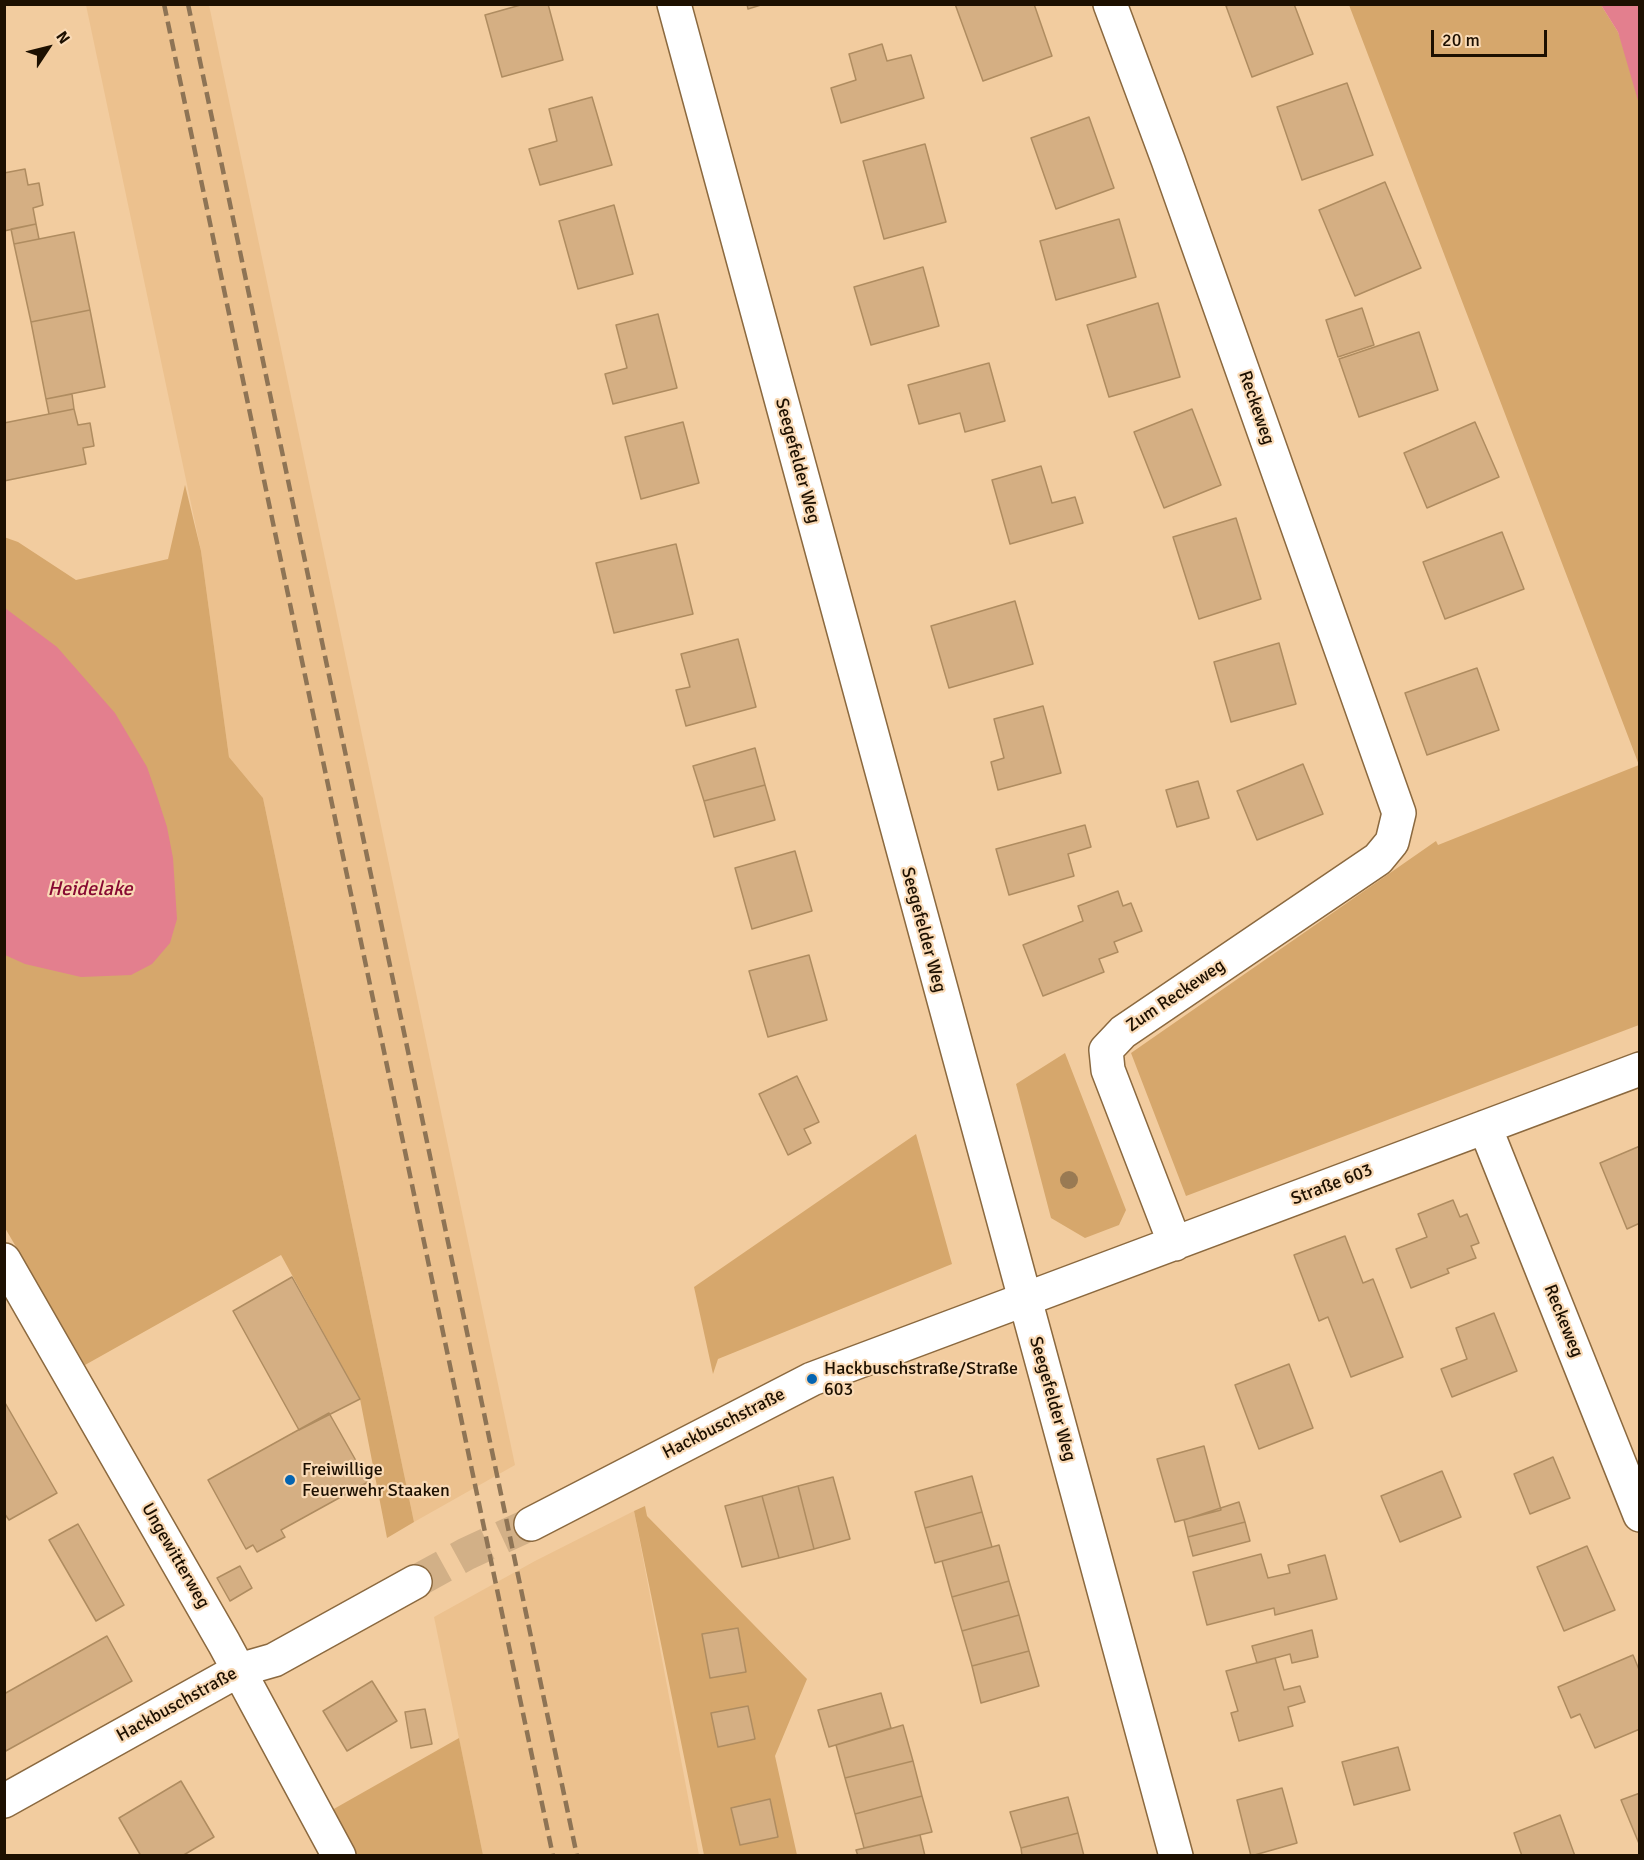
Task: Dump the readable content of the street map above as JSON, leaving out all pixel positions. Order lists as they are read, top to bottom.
{
  "streets": {
    "street": [
      "Reckeweg",
      "Seegefelder Weg",
      "Zum Reckeweg",
      "Straße 603",
      "Hackbuschstraße",
      "Ungewitterweg"
    ]
  },
  "crossings": [
    ["Reckeweg", "Zum Reckeweg"],
    ["Reckeweg", "Straße 603"],
    ["Seegefelder Weg", "Straße 603"],
    ["Seegefelder Weg", "Hackbuschstraße"],
    ["Zum Reckeweg", "Straße 603"],
    ["Straße 603", "Hackbuschstraße"],
    ["Hackbuschstraße", "Ungewitterweg"]
  ],
  "water": ["Heidelake"],
  "places": ["Hackbuschstraße/Straße 603", "Freiwillige Feuerwehr Staaken"],
  "scale_bar": "20 m",
  "north": "top right"
}
